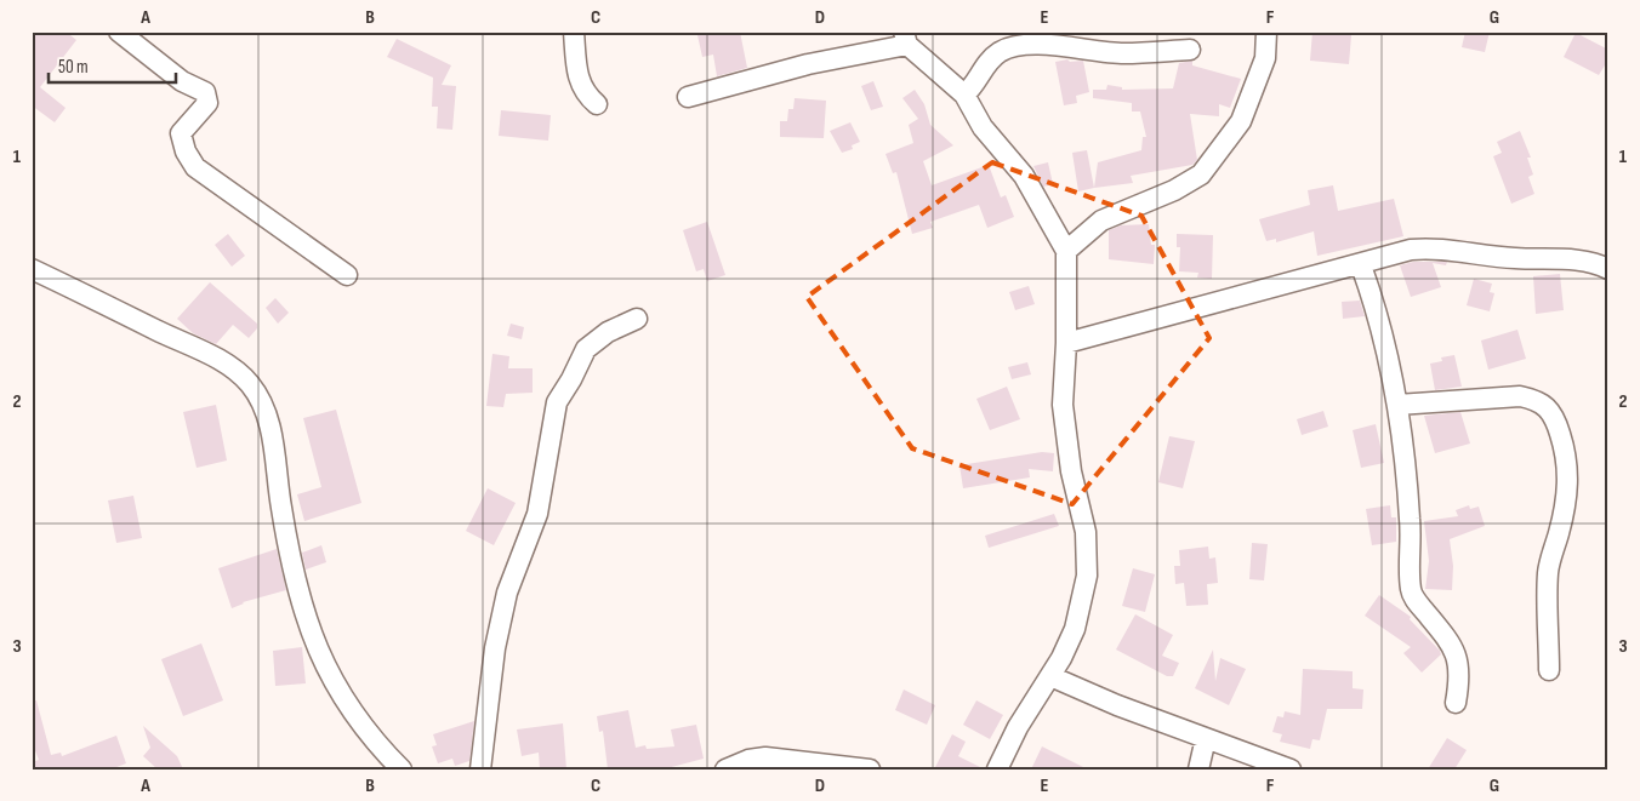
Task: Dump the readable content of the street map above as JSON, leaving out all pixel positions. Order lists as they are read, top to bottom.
{
  "scale_bar": "50 m",
  "grid": {
    "columns": [
      "A",
      "B",
      "C",
      "D",
      "E",
      "F",
      "G"
    ],
    "rows": ["1", "2", "3"]
  }
}
